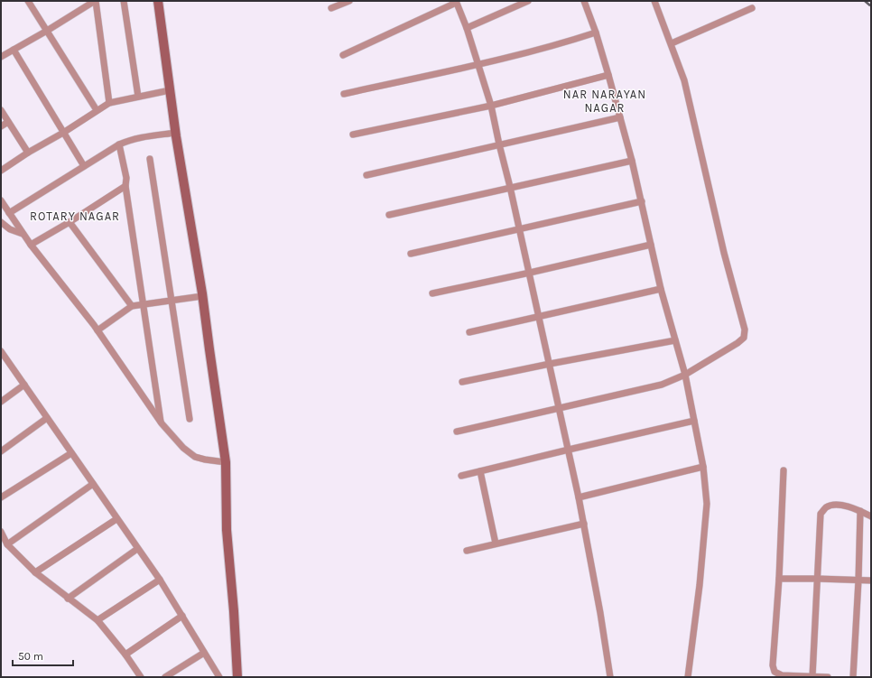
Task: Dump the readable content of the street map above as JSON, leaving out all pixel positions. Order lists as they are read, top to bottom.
{
  "districts": ["NAR NARAYAN NAGAR", "ROTARY NAGAR"],
  "scale_bar": "50 m"
}
